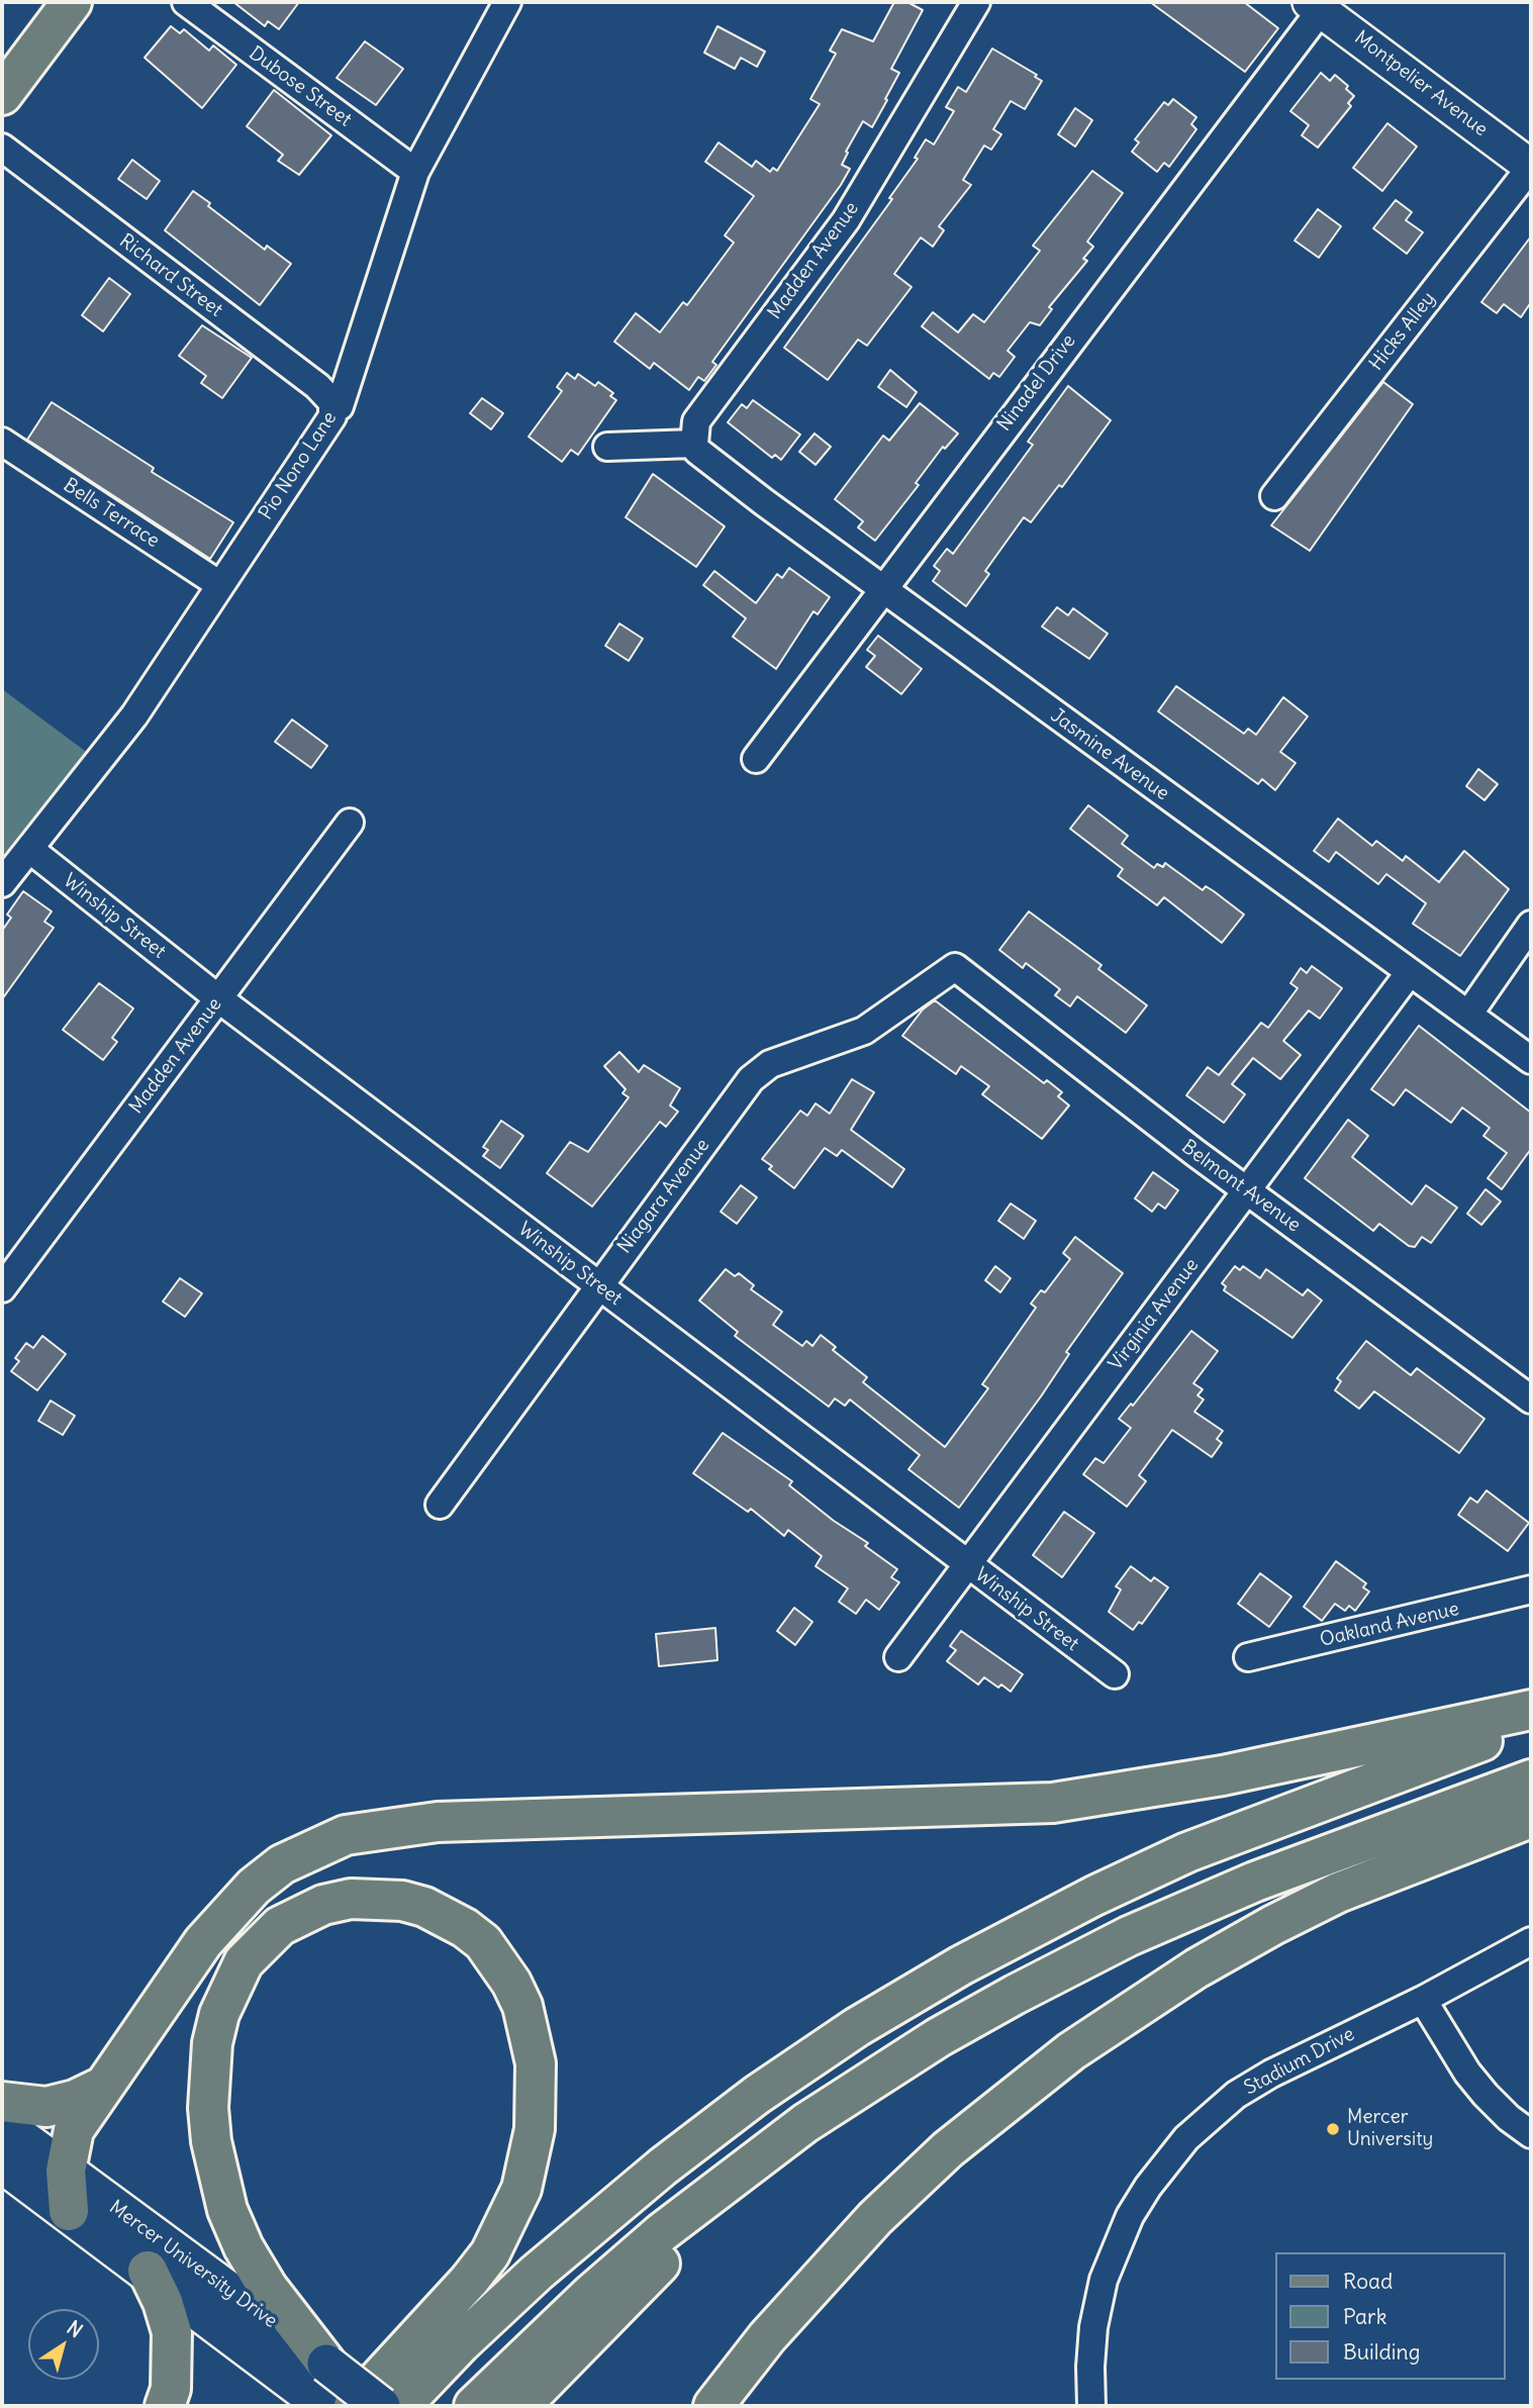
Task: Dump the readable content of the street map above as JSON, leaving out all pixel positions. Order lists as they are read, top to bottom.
{
  "streets": {
    "main road": ["Mercer University Drive"],
    "street": [
      "Montpelier Avenue",
      "Dubose Street",
      "Madden Avenue",
      "Richard Street",
      "Hicks Alley",
      "Ninadel Drive",
      "Pio Nono Lane",
      "Bells Terrace",
      "Jasmine Avenue",
      "Winship Street",
      "Belmont Avenue",
      "Niagara Avenue",
      "Virginia Avenue",
      "Oakland Avenue",
      "Stadium Drive"
    ]
  },
  "crossings": [
    ["Montpelier Avenue", "Hicks Alley"],
    ["Montpelier Avenue", "Ninadel Drive"],
    ["Dubose Street", "Pio Nono Lane"],
    ["Madden Avenue", "Jasmine Avenue"],
    ["Madden Avenue", "Winship Street"],
    ["Richard Street", "Pio Nono Lane"],
    ["Ninadel Drive", "Jasmine Avenue"],
    ["Pio Nono Lane", "Bells Terrace"],
    ["Pio Nono Lane", "Winship Street"],
    ["Jasmine Avenue", "Virginia Avenue"],
    ["Winship Street", "Niagara Avenue"],
    ["Winship Street", "Virginia Avenue"],
    ["Belmont Avenue", "Niagara Avenue"],
    ["Belmont Avenue", "Virginia Avenue"]
  ],
  "places": ["Mercer University"],
  "legend": ["Road", "Park", "Building"],
  "north": "top right"
}
